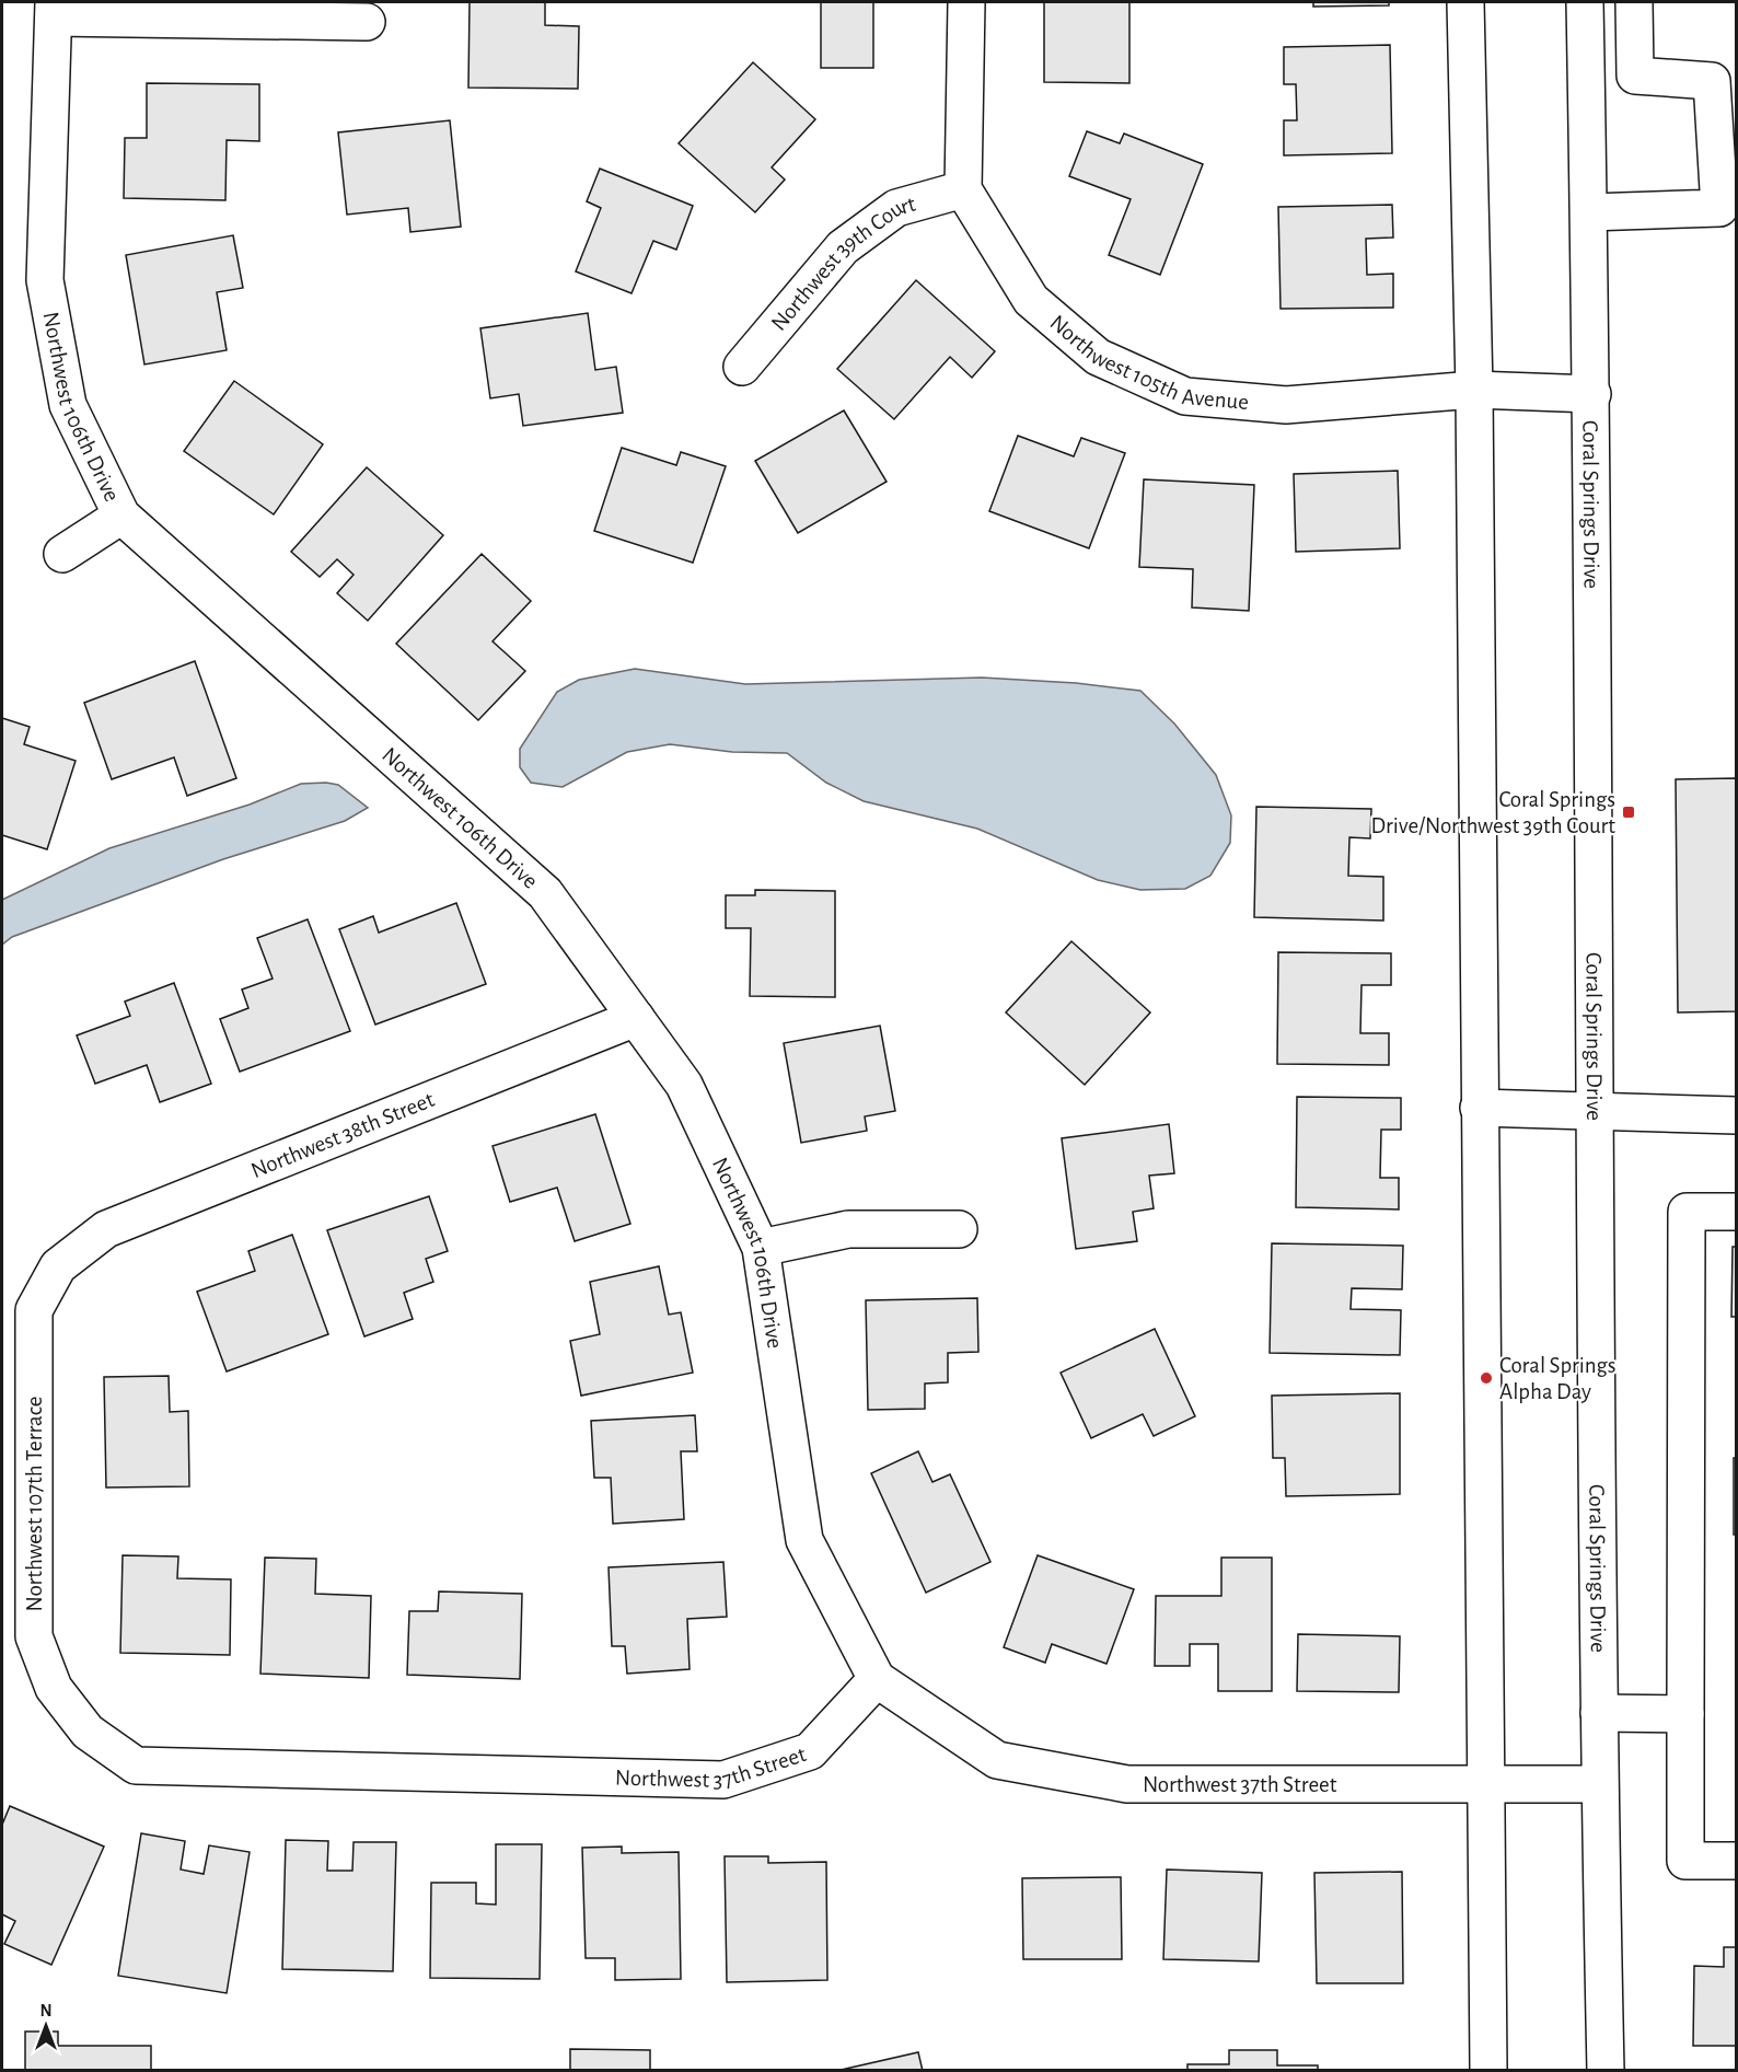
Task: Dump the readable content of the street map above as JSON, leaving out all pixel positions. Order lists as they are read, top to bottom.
{
  "streets": {
    "street": [
      "Northwest 39th Court",
      "Northwest 105th Avenue",
      "Northwest 106th Drive",
      "Coral Springs Drive",
      "Northwest 38th Street",
      "Northwest 107th Terrace",
      "Northwest 37th Street"
    ]
  },
  "crossings": [
    ["Northwest 39th Court", "Northwest 105th Avenue"],
    ["Northwest 105th Avenue", "Coral Springs Drive"],
    ["Northwest 106th Drive", "Northwest 38th Street"],
    ["Northwest 106th Drive", "Northwest 37th Street"],
    ["Coral Springs Drive", "Northwest 37th Street"],
    ["Northwest 38th Street", "Northwest 107th Terrace"],
    ["Northwest 107th Terrace", "Northwest 37th Street"]
  ],
  "places": {
    "transit": ["Coral Springs Drive/Northwest 39th Court"],
    "other": ["Coral Springs Alpha Day"]
  },
  "north": "top"
}
